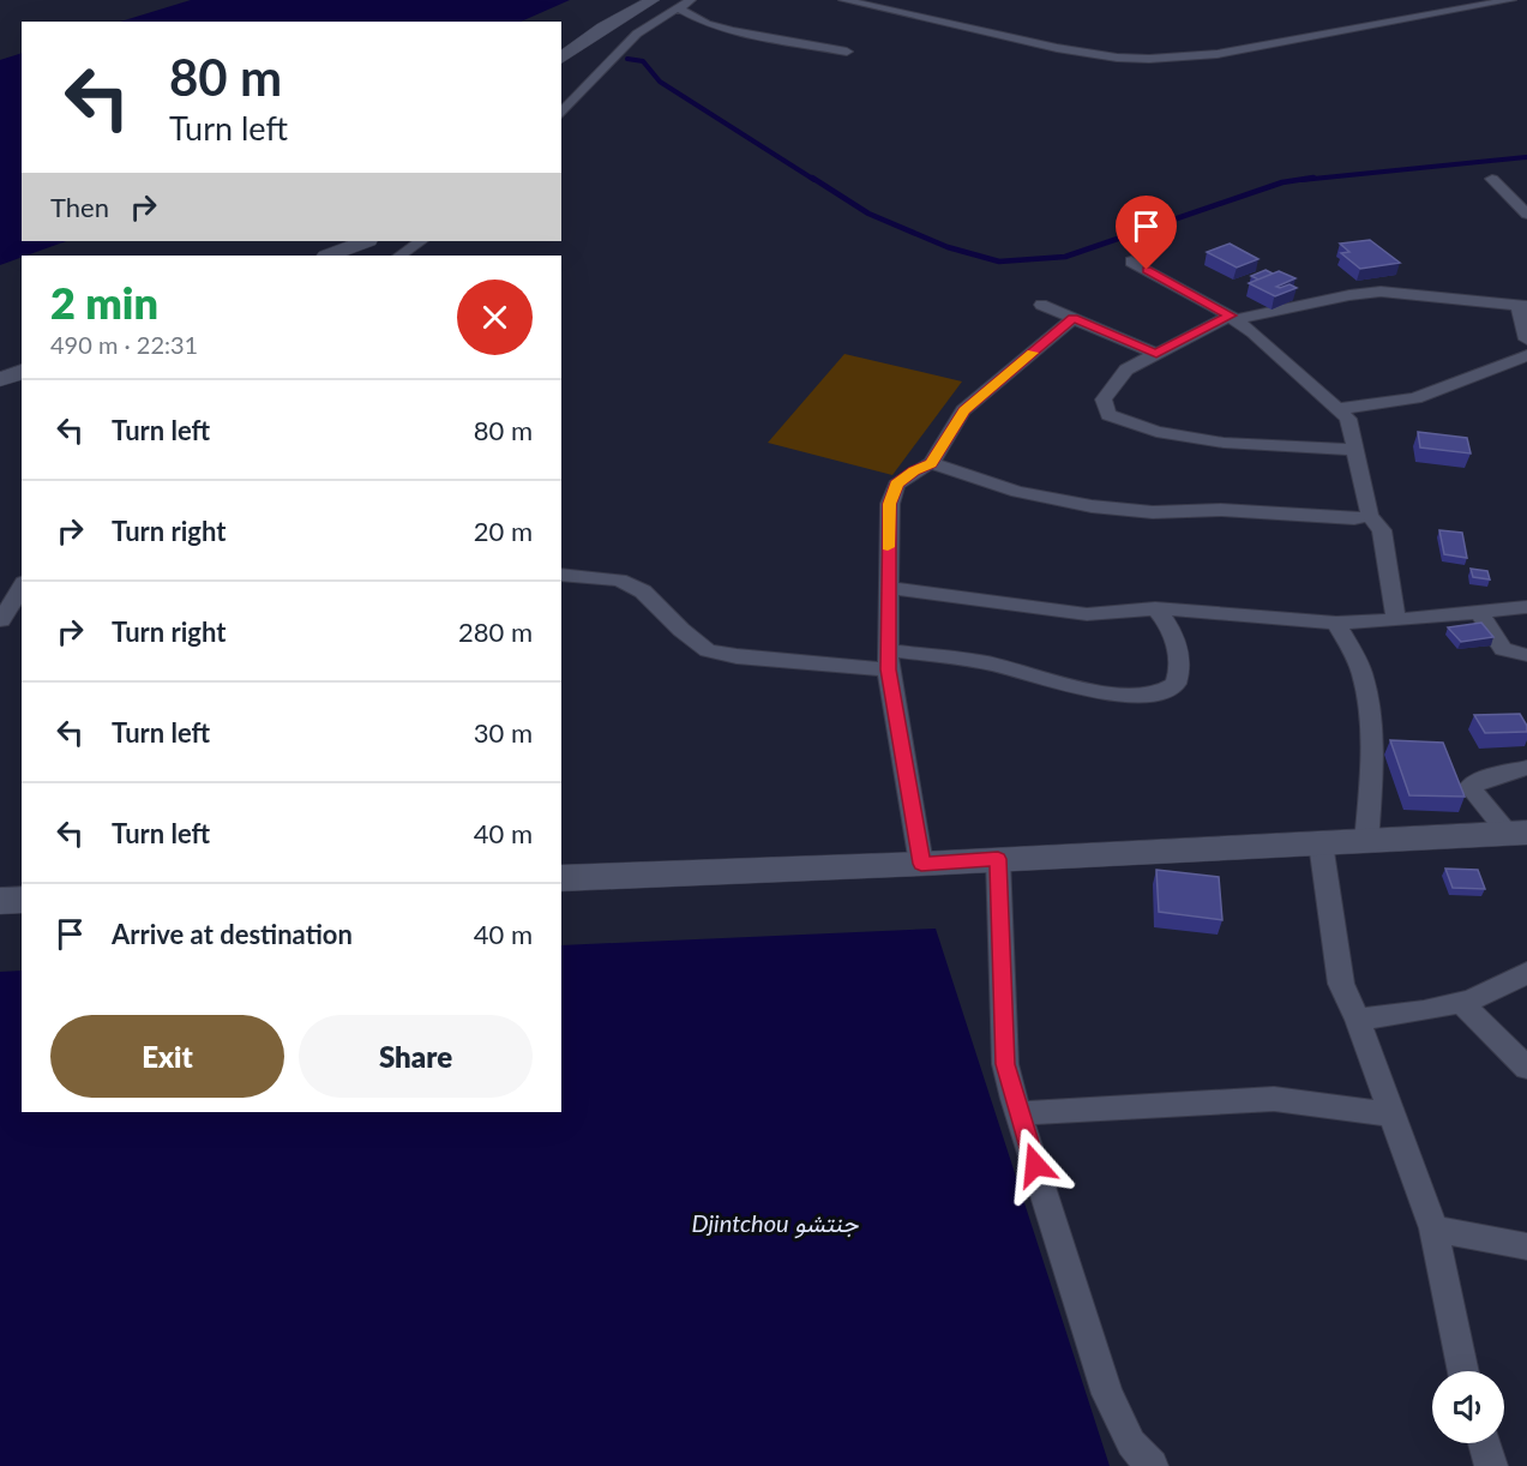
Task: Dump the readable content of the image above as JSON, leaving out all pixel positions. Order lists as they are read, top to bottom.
{
  "water": ["Djintchou جنتشو"],
  "page": {
    "turn": ["80 m", "Turn left"],
    "then": "Then",
    "heading": ["2 min", "490 m · 22:31"],
    "list": [
      {
        "name": "Turn left",
        "value": "80 m"
      },
      {
        "name": "Turn right",
        "value": "20 m"
      },
      {
        "name": "Turn right",
        "value": "280 m"
      },
      {
        "name": "Turn left",
        "value": "30 m"
      },
      {
        "name": "Turn left",
        "value": "40 m"
      },
      {
        "name": "Arrive at destination",
        "value": "40 m"
      }
    ],
    "buttons": ["Exit", "Share"]
  }
}
